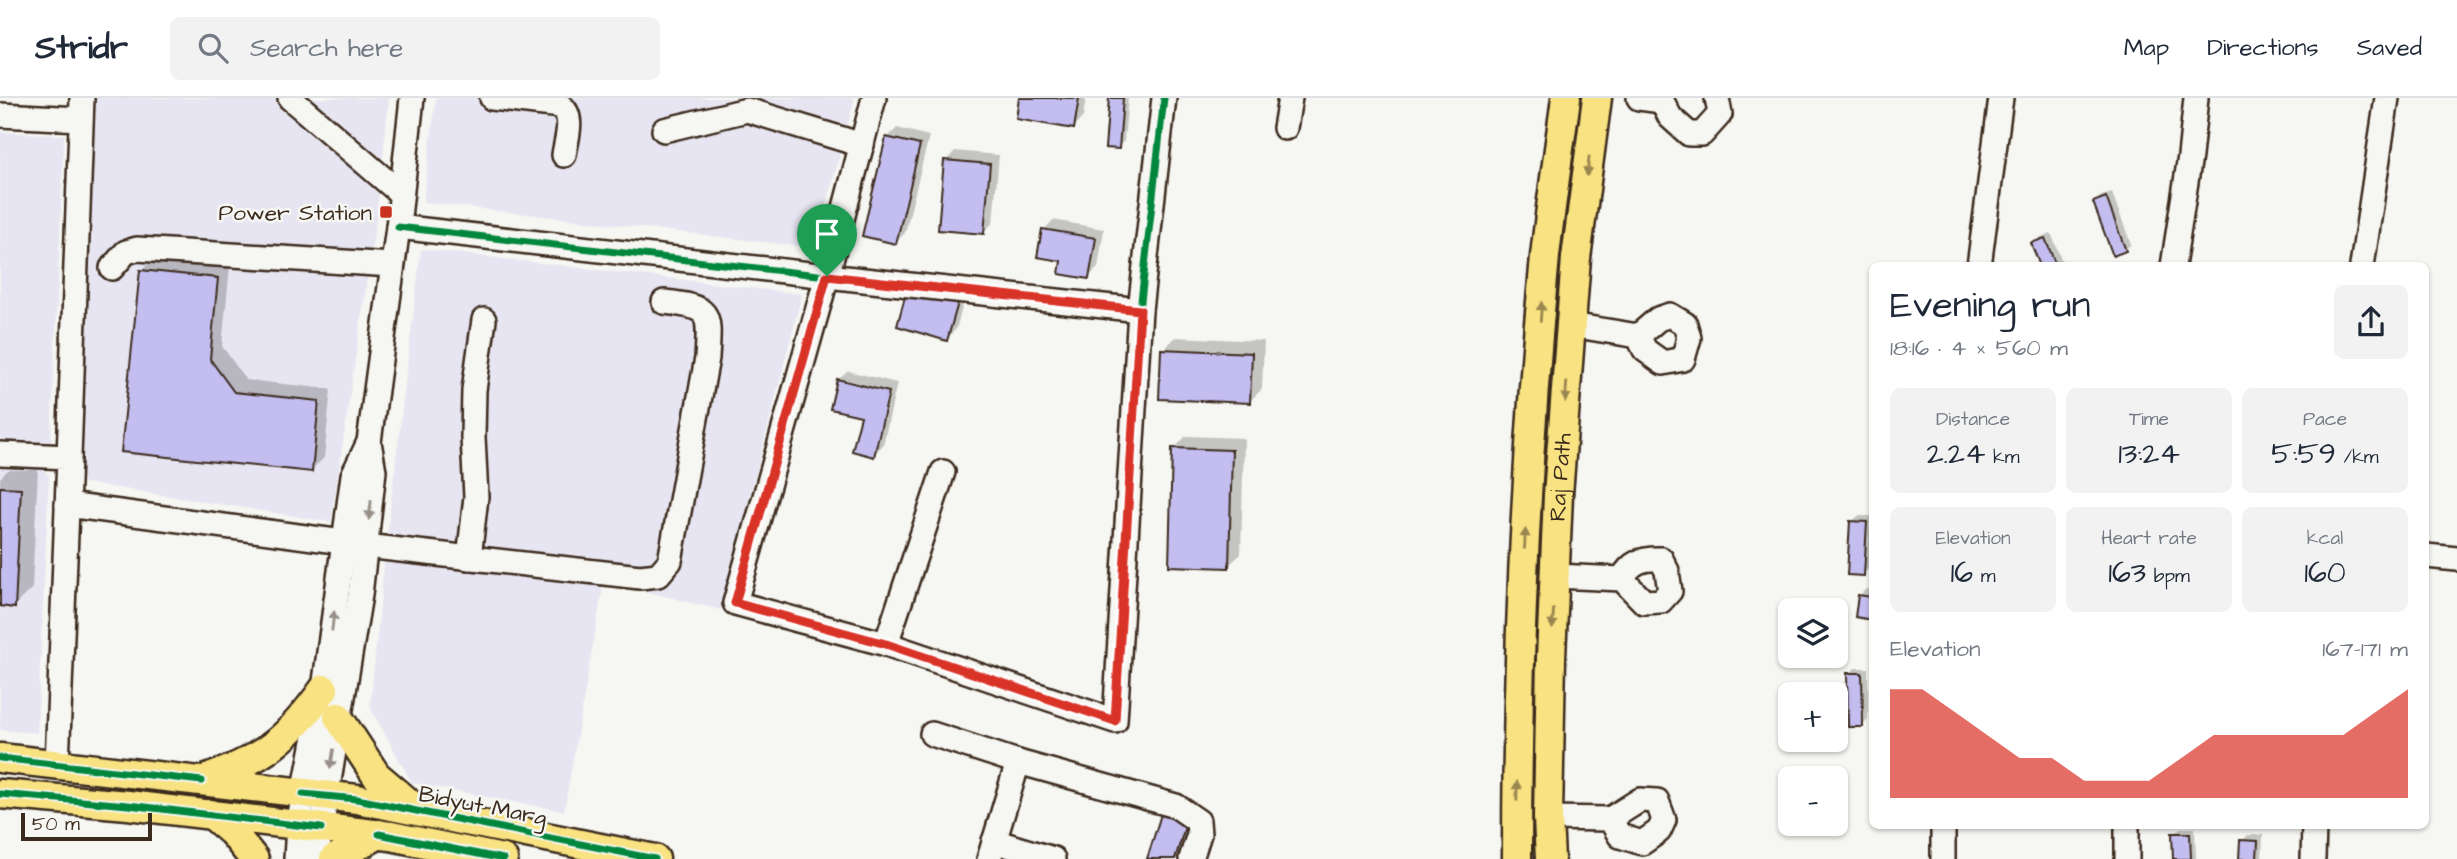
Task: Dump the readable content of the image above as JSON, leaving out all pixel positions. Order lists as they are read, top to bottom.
{
  "streets": {
    "main road": ["Raj Path", "Bidyut Marg"]
  },
  "places": {
    "transit": ["Power Station"]
  },
  "scale_bar": "50 m",
  "page": {
    "header": "Stridr",
    "search": "Search here",
    "nav": ["Map", "Directions", "Saved"],
    "heading": ["Evening run", "18:16 · 4 × 560 m"],
    "stats": [
      ["Distance", "2.24 km"],
      ["Time", "13:24"],
      ["Pace", "5:59 /km"],
      ["Elevation", "16 m"],
      ["Heart rate", "163 bpm"],
      ["kcal", "160"]
    ],
    "map_buttons": ["+", "−"],
    "chart": ["Elevation", "167–171 m"],
    "scale": "50 m"
  }
}
